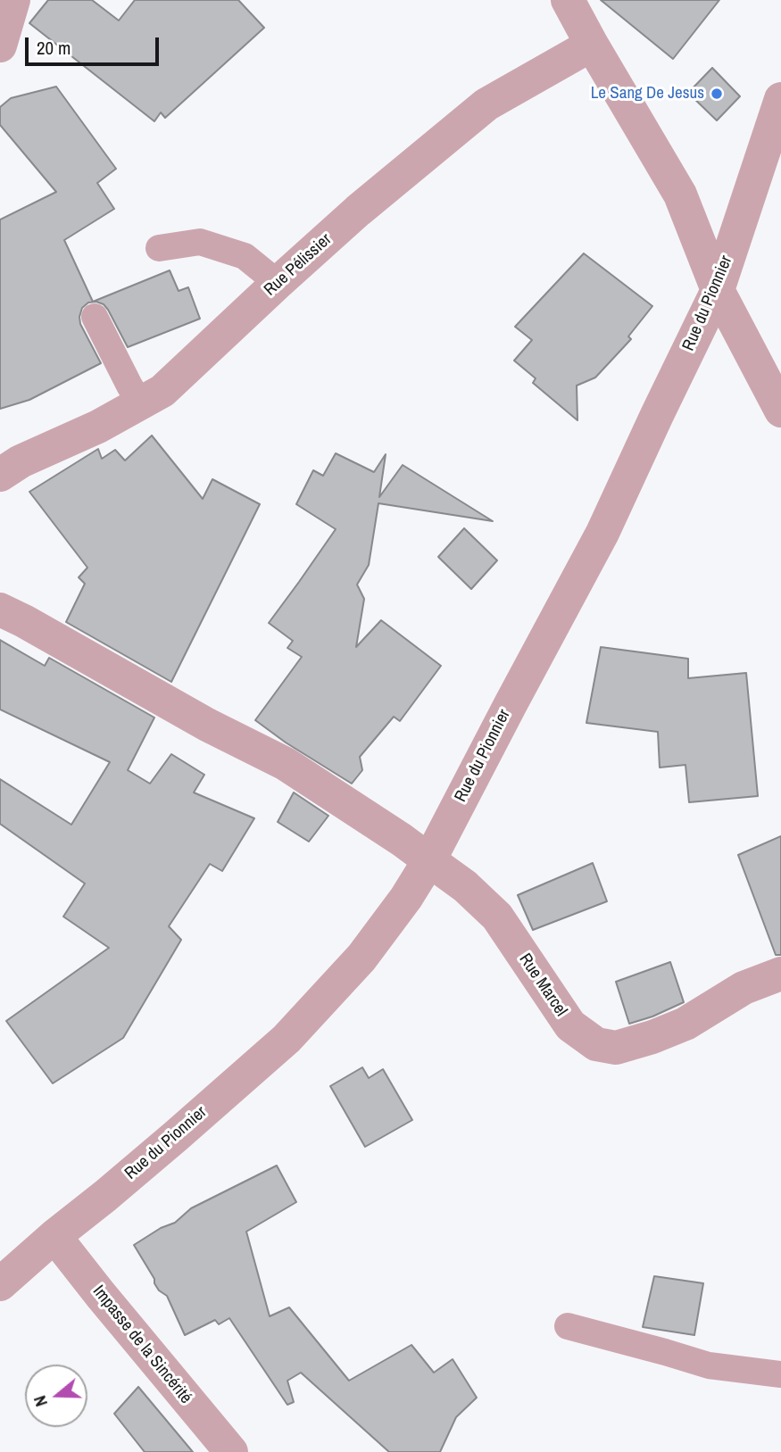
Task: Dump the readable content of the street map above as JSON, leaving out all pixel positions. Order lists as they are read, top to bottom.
{
  "streets": {
    "street": [
      "Rue Pélissier",
      "Rue du Pionnier",
      "Rue Marcel",
      "Impasse de la Sincérité"
    ]
  },
  "crossings": [
    ["Rue du Pionnier", "Rue Marcel"],
    ["Rue du Pionnier", "Impasse de la Sincérité"]
  ],
  "places": ["Le Sang De Jesus"],
  "scale_bar": "20 m",
  "north": "left"
}
